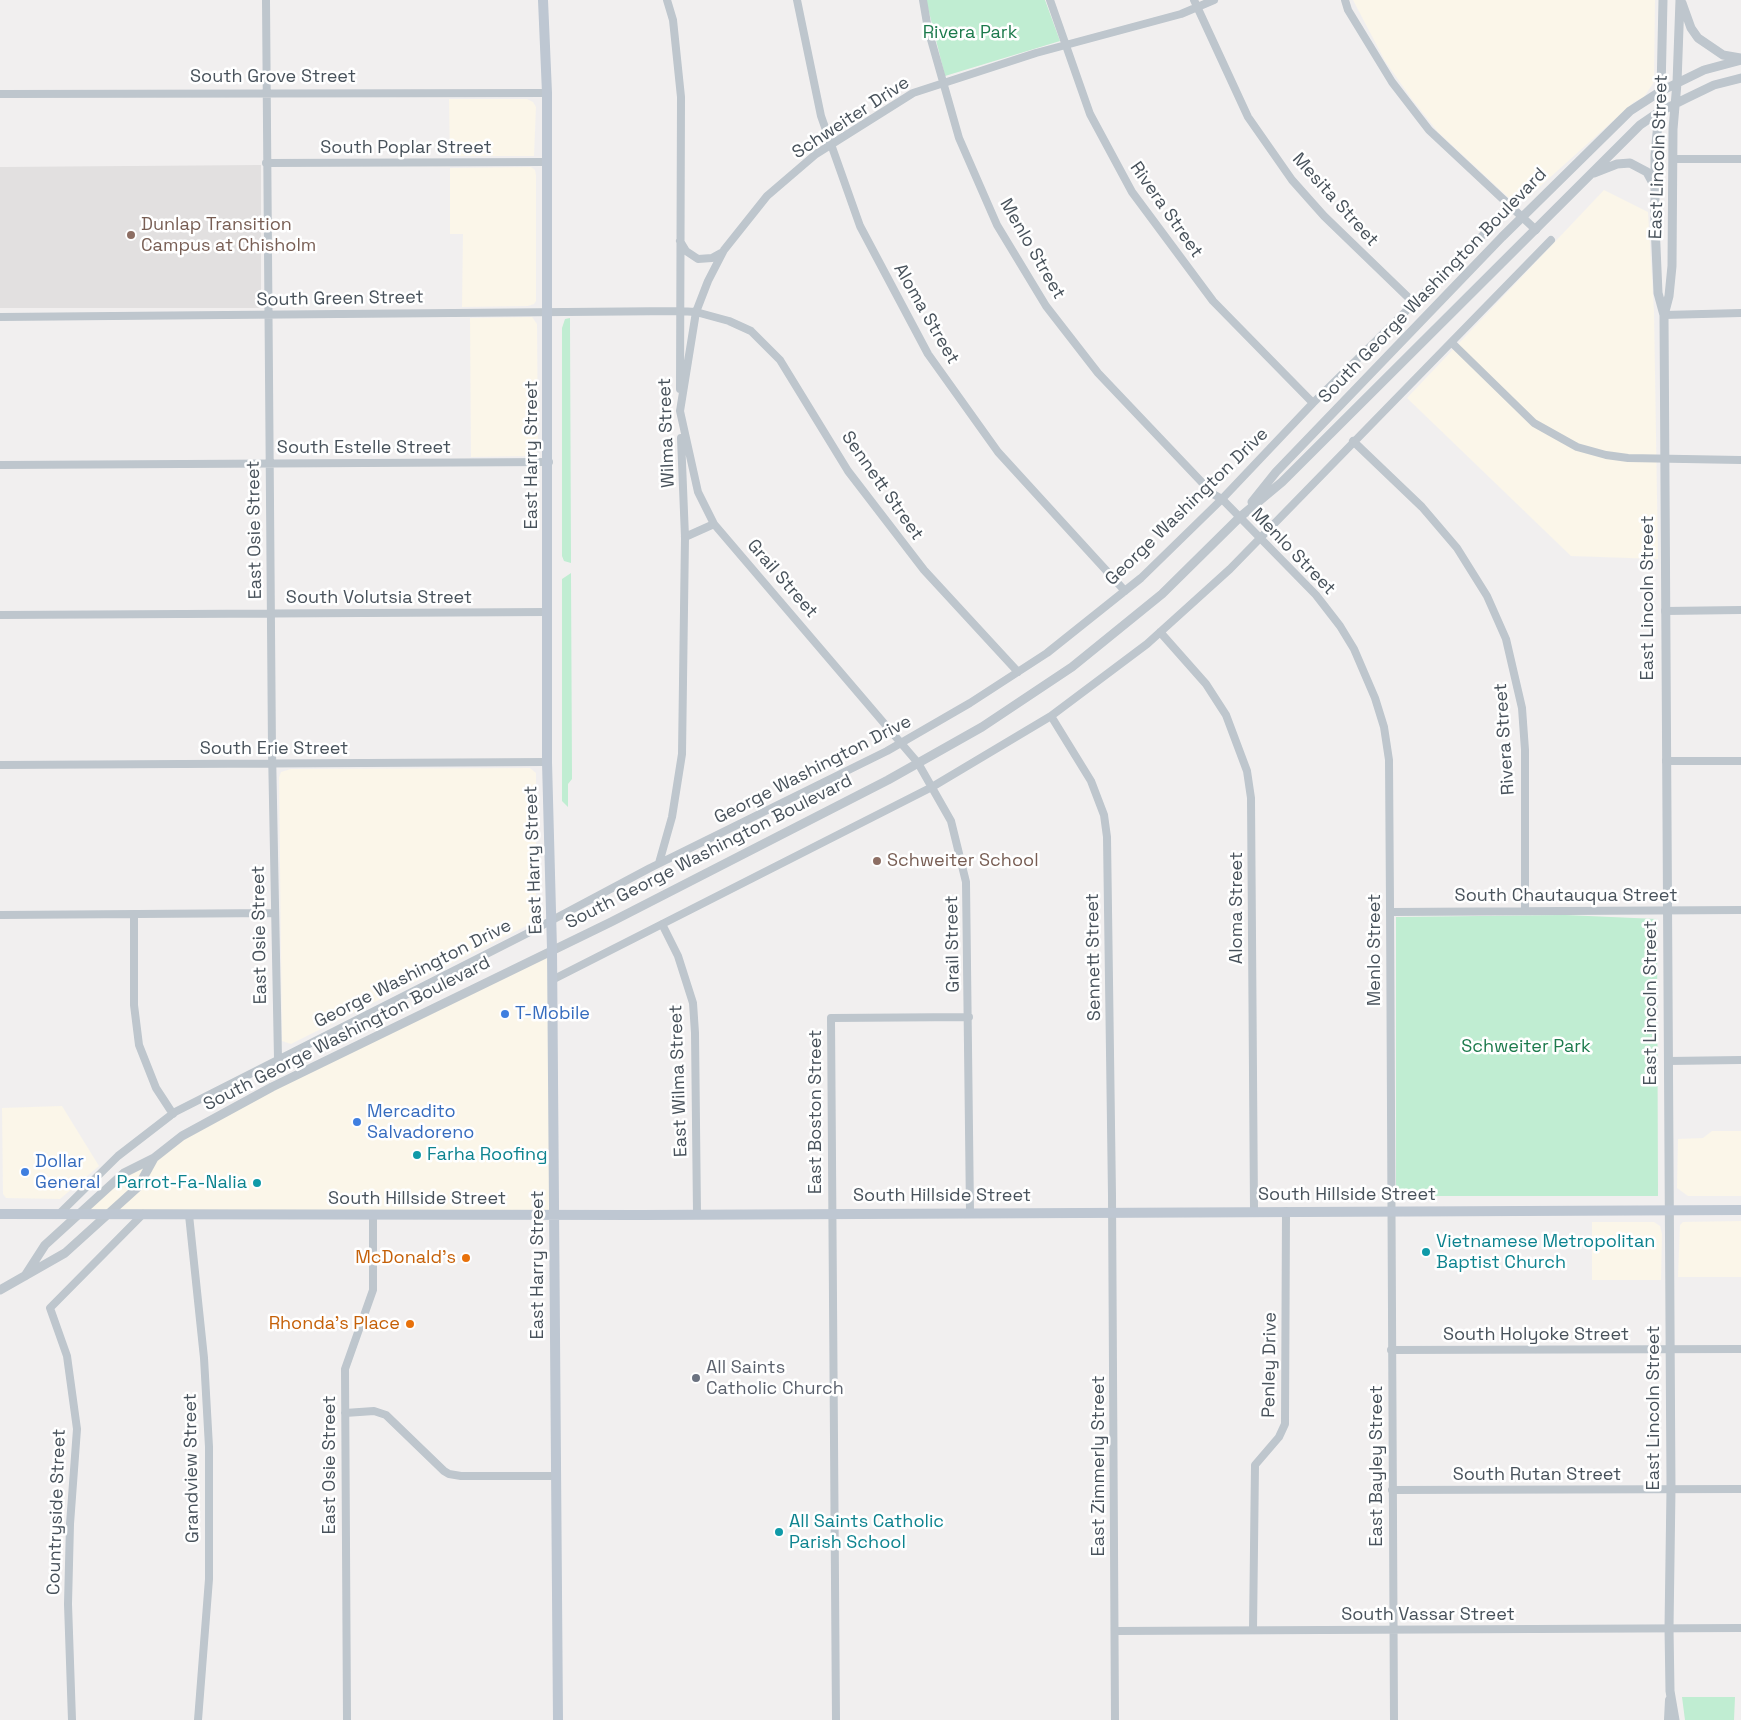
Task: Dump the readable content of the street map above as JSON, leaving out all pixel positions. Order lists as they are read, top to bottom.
{
  "streets": {
    "main road": ["East Harry Street", "South Hillside Street"],
    "street": [
      "South Grove Street",
      "Schweiter Drive",
      "South Poplar Street",
      "East Lincoln Street",
      "Mesita Street",
      "Rivera Street",
      "Menlo Street",
      "South George Washington Boulevard",
      "South Green Street",
      "Aloma Street",
      "Wilma Street",
      "South Estelle Street",
      "Sennett Street",
      "George Washington Drive",
      "East Osie Street",
      "Grail Street",
      "South Volutsia Street",
      "South Erie Street",
      "South Chautauqua Street",
      "East Wilma Street",
      "East Boston Street",
      "South Holyoke Street",
      "Penley Drive",
      "East Zimmerly Street",
      "East Bayley Street",
      "Grandview Street",
      "South Rutan Street",
      "Countryside Street",
      "South Vassar Street"
    ]
  },
  "crossings": [
    ["South Grove Street", "East Harry Street"],
    ["South Grove Street", "East Osie Street"],
    ["Schweiter Drive", "Mesita Street"],
    ["Schweiter Drive", "Rivera Street"],
    ["Schweiter Drive", "Menlo Street"],
    ["Schweiter Drive", "Aloma Street"],
    ["Schweiter Drive", "Wilma Street"],
    ["Schweiter Drive", "Sennett Street"],
    ["Schweiter Drive", "Grail Street"],
    ["South Poplar Street", "East Harry Street"],
    ["South Poplar Street", "East Osie Street"],
    ["East Lincoln Street", "South George Washington Boulevard"],
    ["East Lincoln Street", "South Chautauqua Street"],
    ["East Lincoln Street", "South Hillside Street"],
    ["East Lincoln Street", "South Holyoke Street"],
    ["East Lincoln Street", "South Rutan Street"],
    ["East Lincoln Street", "South Vassar Street"],
    ["Mesita Street", "George Washington Drive"],
    ["Rivera Street", "George Washington Drive"],
    ["Rivera Street", "South Chautauqua Street"],
    ["Menlo Street", "South George Washington Boulevard"],
    ["Menlo Street", "George Washington Drive"],
    ["Menlo Street", "South Chautauqua Street"],
    ["Menlo Street", "South Hillside Street"],
    ["Menlo Street", "East Bayley Street"],
    ["South George Washington Boulevard", "East Harry Street"],
    ["South George Washington Boulevard", "Grail Street"],
    ["South George Washington Boulevard", "South Hillside Street"],
    ["South Green Street", "Wilma Street"],
    ["South Green Street", "East Harry Street"],
    ["South Green Street", "Sennett Street"],
    ["South Green Street", "East Osie Street"],
    ["Aloma Street", "George Washington Drive"],
    ["Aloma Street", "South Hillside Street"],
    ["Wilma Street", "Sennett Street"],
    ["Wilma Street", "George Washington Drive"],
    ["Wilma Street", "Grail Street"],
    ["South Estelle Street", "East Harry Street"],
    ["South Estelle Street", "East Osie Street"],
    ["East Harry Street", "George Washington Drive"],
    ["East Harry Street", "South Volutsia Street"],
    ["East Harry Street", "South Erie Street"],
    ["East Harry Street", "South Hillside Street"],
    ["Sennett Street", "George Washington Drive"],
    ["Sennett Street", "South Hillside Street"],
    ["Sennett Street", "East Zimmerly Street"],
    ["George Washington Drive", "East Osie Street"],
    ["George Washington Drive", "Grail Street"],
    ["George Washington Drive", "South Hillside Street"],
    ["East Osie Street", "South Volutsia Street"],
    ["East Osie Street", "South Erie Street"],
    ["East Osie Street", "South Hillside Street"],
    ["Grail Street", "East Boston Street"],
    ["Grail Street", "South Hillside Street"],
    ["East Wilma Street", "South Hillside Street"],
    ["East Boston Street", "South Hillside Street"],
    ["South Hillside Street", "Penley Drive"],
    ["South Hillside Street", "East Zimmerly Street"],
    ["South Hillside Street", "East Bayley Street"],
    ["South Hillside Street", "Grandview Street"],
    ["South Hillside Street", "Countryside Street"],
    ["South Holyoke Street", "East Bayley Street"],
    ["Penley Drive", "South Vassar Street"],
    ["East Zimmerly Street", "South Vassar Street"],
    ["East Bayley Street", "South Rutan Street"],
    ["East Bayley Street", "South Vassar Street"]
  ],
  "parks": ["Rivera Park", "Schweiter Park"],
  "places": [
    "Dunlap Transition Campus at Chisholm",
    "Schweiter School",
    "T-Mobile",
    "Mercadito Salvadoreno",
    "Farha Roofing",
    "Dollar General",
    "Parrot-Fa-Nalia",
    "Vietnamese Metropolitan Baptist Church",
    "McDonald's",
    "Rhonda's Place",
    "All Saints Catholic Church",
    "All Saints Catholic Parish School"
  ]
}
